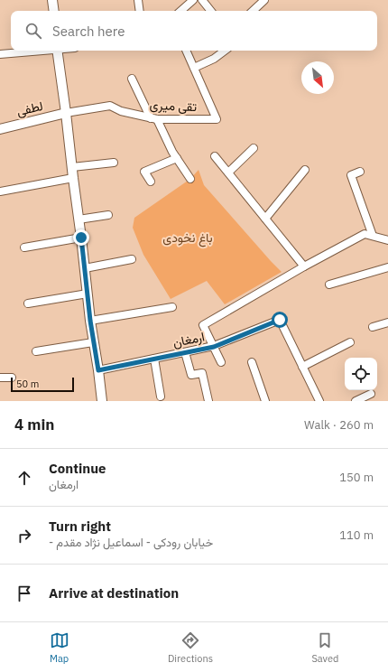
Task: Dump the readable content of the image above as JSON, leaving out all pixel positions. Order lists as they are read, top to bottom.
{
  "streets": {
    "street": ["تقی میری", "لطفی", "ارمغان"]
  },
  "crossings": [
    ["تقی میری", "لطفی"]
  ],
  "parks": ["باغ نخودی"],
  "scale_bar": "50 m",
  "north": "bottom right",
  "page": {
    "search": "Search here",
    "scale": "50 m",
    "heading": ["4 min", "Walk · 260 m"],
    "list": [
      ["Continue", "ارمغان", "150 m"],
      ["Turn right", "- خیابان رودکی - اسماعیل نژاد مقدم", "110 m"],
      "Arrive at destination"
    ],
    "nav": ["Map", "Directions", "Saved"]
  }
}
